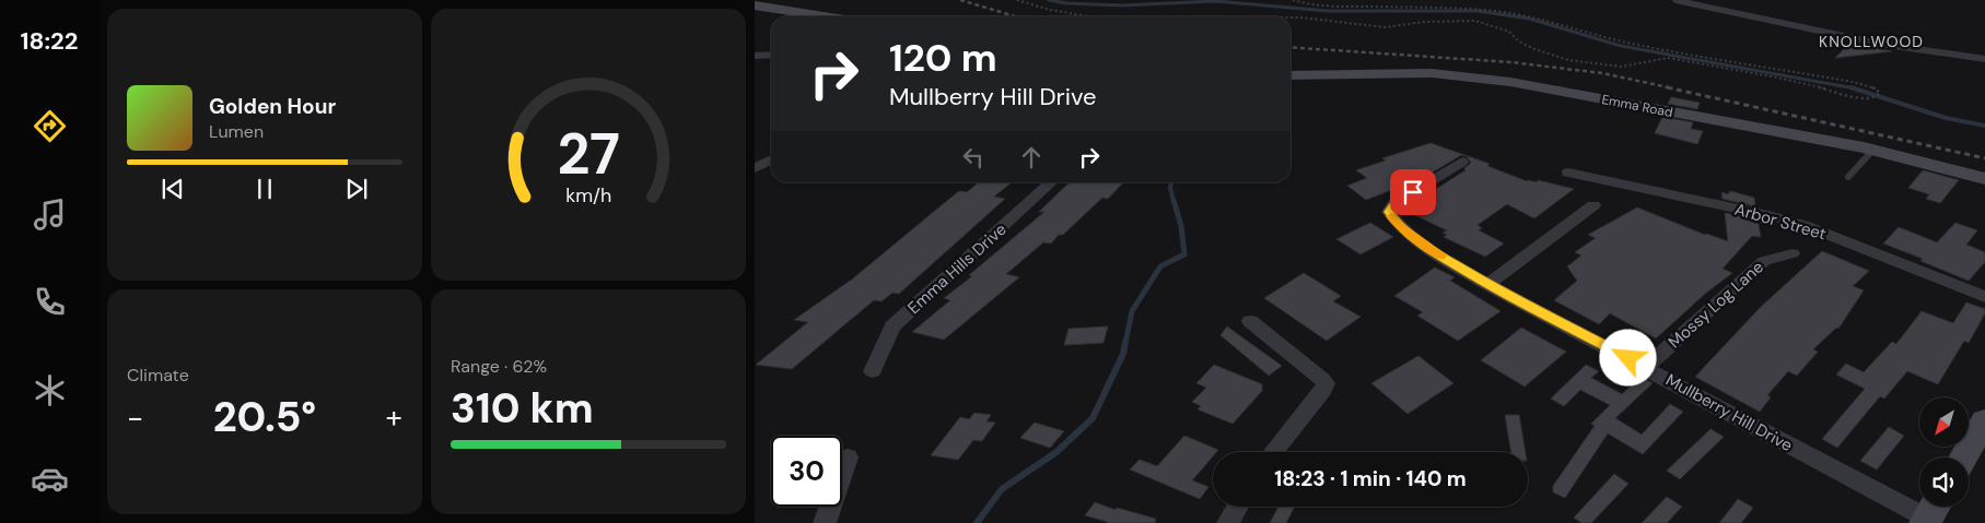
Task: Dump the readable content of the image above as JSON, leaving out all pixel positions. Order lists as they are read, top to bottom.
{
  "streets": {
    "street": [
      "Emma Road",
      "Arbor Street",
      "Emma Hills Drive",
      "Mossy Log Lane",
      "Mullberry Hill Drive"
    ]
  },
  "crossings": [
    ["Mossy Log Lane", "Mullberry Hill Drive"]
  ],
  "districts": ["KNOLLWOOD"],
  "north": "bottom left",
  "page": {
    "tabs": "18:22",
    "turn": ["120 m", "Mullberry Hill Drive"],
    "song": ["Golden Hour", "Lumen"],
    "tile": [
      "Climate",
      ["Range · 62%", "310 km"]
    ],
    "heat": ["−", "20.5°", "+"],
    "limit": "30",
    "trip": "18:23 · 1 min · 140 m",
    "gauge": ["27", "km/h"]
  }
}
